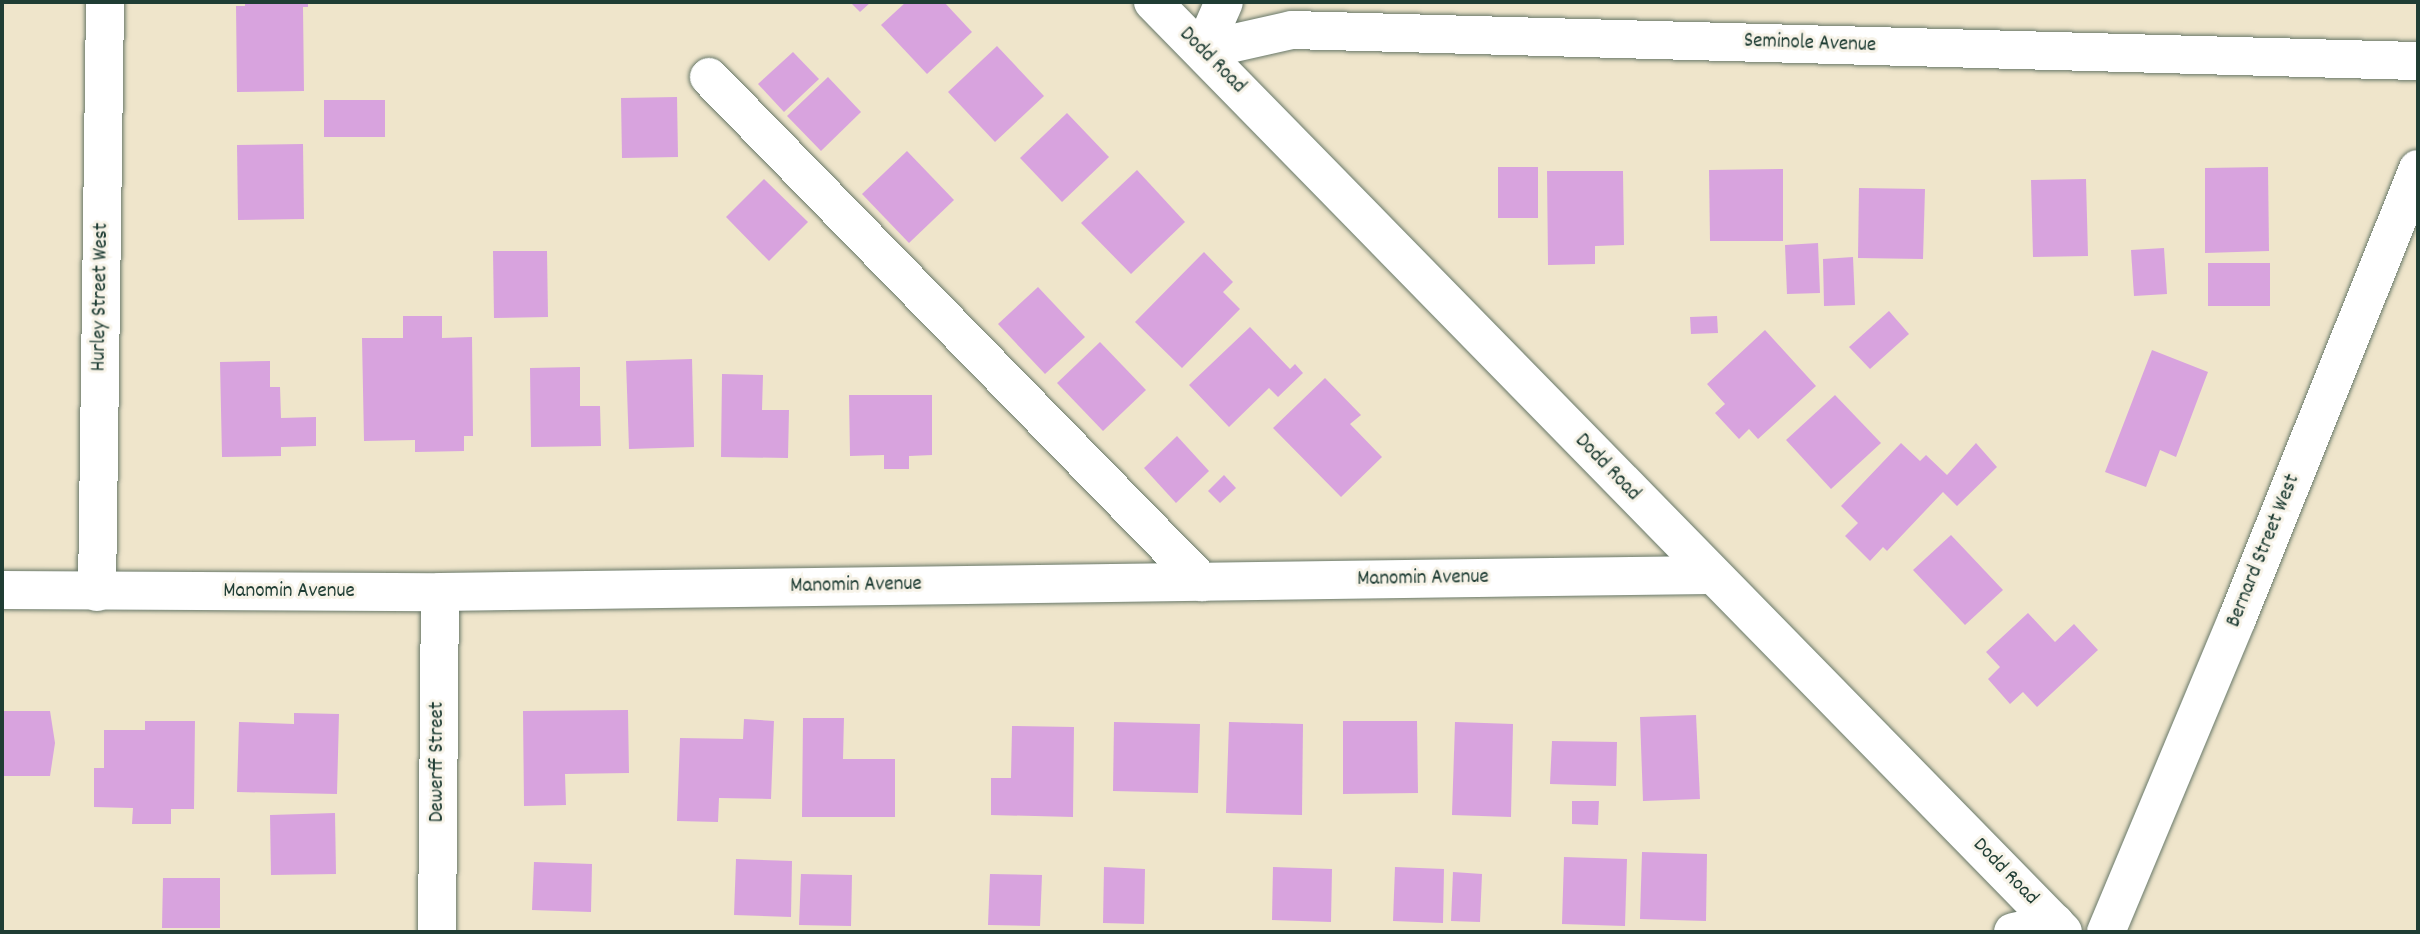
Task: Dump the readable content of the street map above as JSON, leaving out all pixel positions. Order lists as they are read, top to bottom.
{
  "streets": {
    "street": [
      "Seminole Avenue",
      "Dodd Road",
      "Hurley Street West",
      "Bernard Street West",
      "Manomin Avenue",
      "Dewerff Street"
    ]
  },
  "crossings": [
    ["Seminole Avenue", "Dodd Road"],
    ["Dodd Road", "Manomin Avenue"],
    ["Hurley Street West", "Manomin Avenue"],
    ["Manomin Avenue", "Dewerff Street"]
  ]
}
